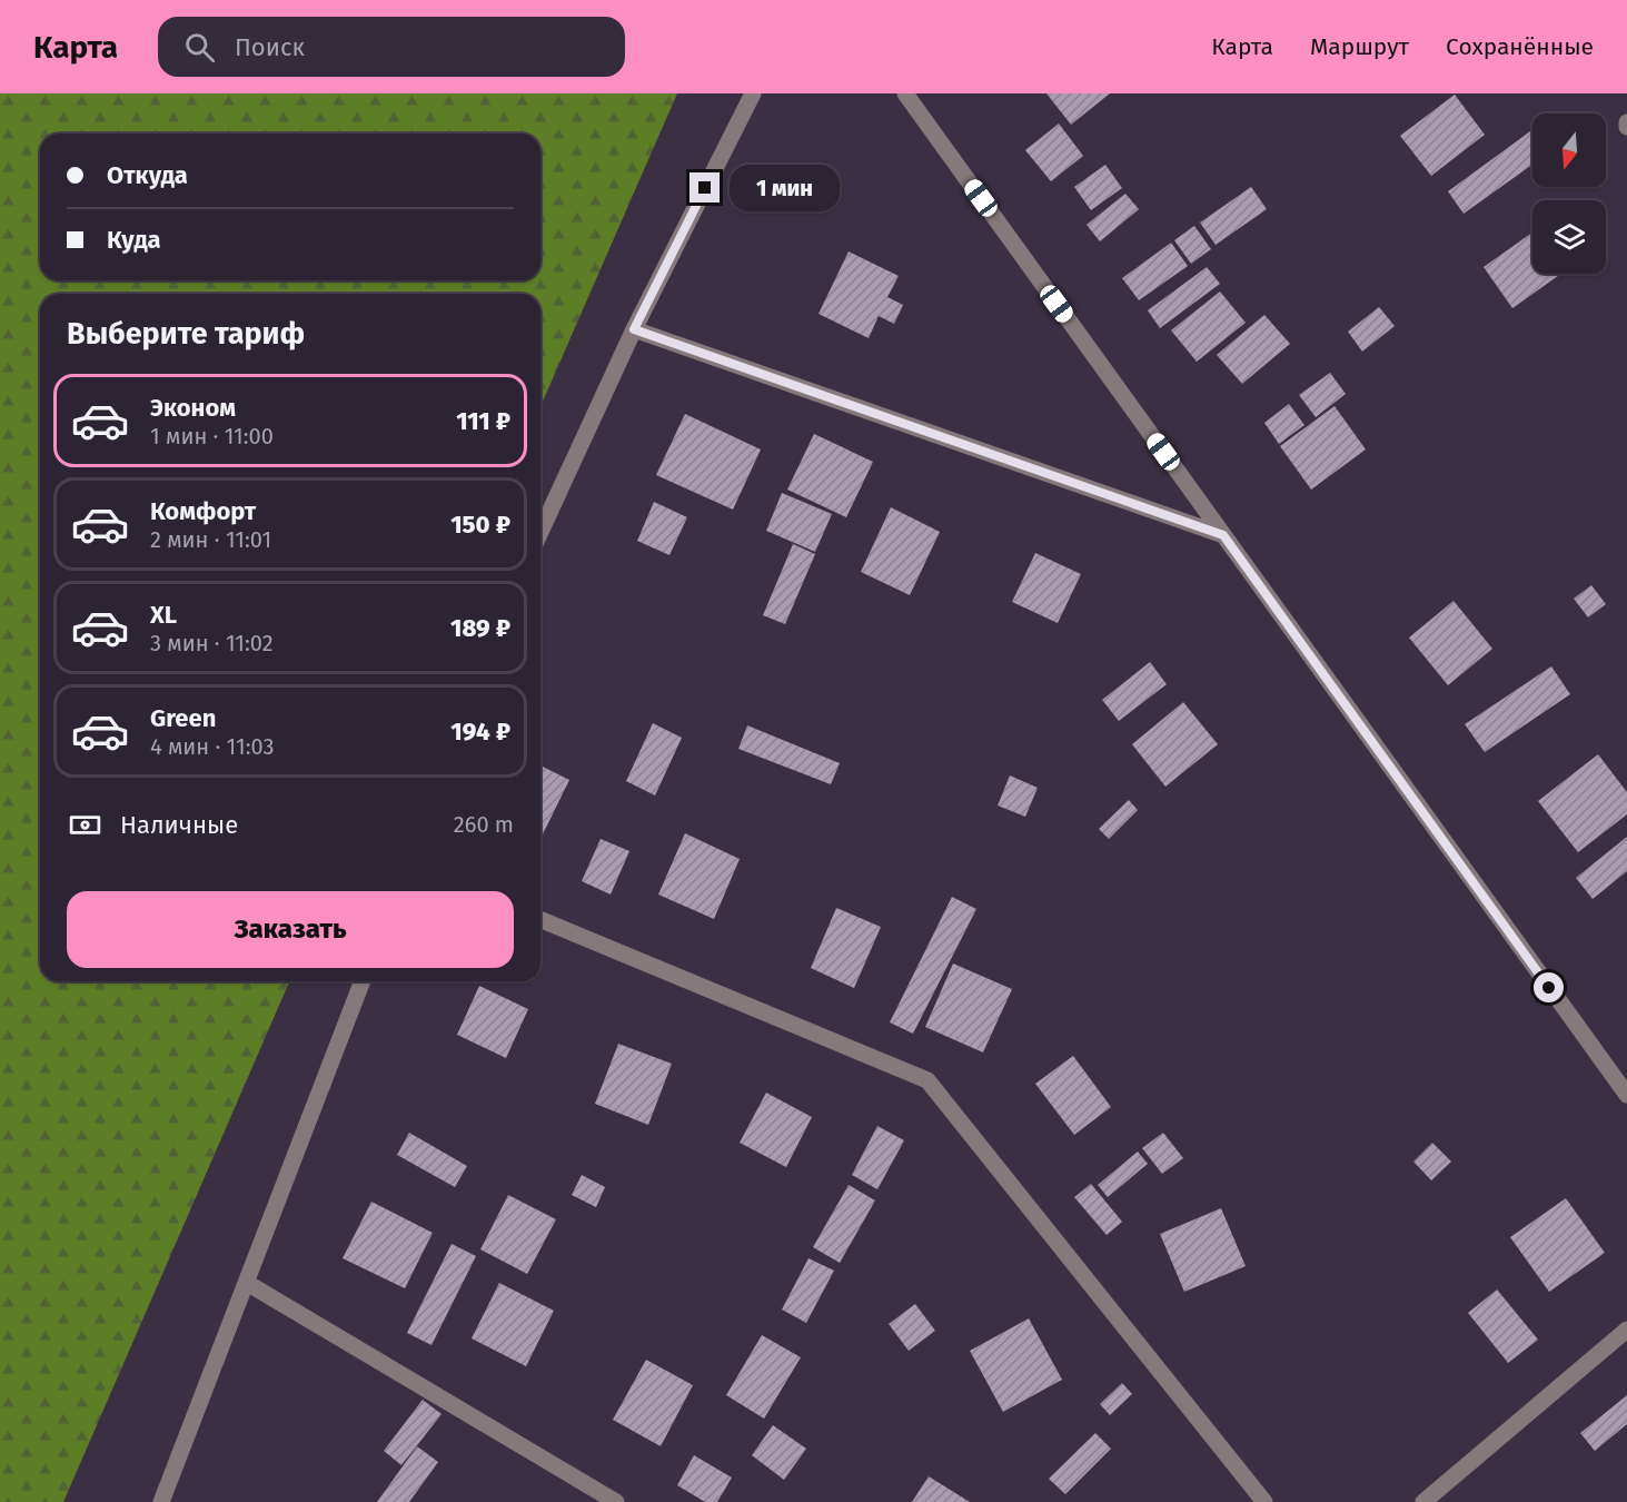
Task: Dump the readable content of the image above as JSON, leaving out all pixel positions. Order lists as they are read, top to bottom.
{
  "north": "bottom",
  "page": {
    "header": "Карта",
    "search": "Поиск",
    "nav": ["Карта", "Маршрут", "Сохранённые"],
    "banner": ["Откуда", "Куда"],
    "bubble": "1 мин",
    "heading": "Выберите тариф",
    "list": [
      {
        "name": "Эконом",
        "note": "1 мин · 11:00",
        "value": "111 ₽"
      },
      {
        "name": "Комфорт",
        "note": "2 мин · 11:01",
        "value": "150 ₽"
      },
      {
        "name": "XL",
        "note": "3 мин · 11:02",
        "value": "189 ₽"
      },
      {
        "name": "Green",
        "note": "4 мин · 11:03",
        "value": "194 ₽"
      }
    ],
    "pay": ["Наличные", "260 m"],
    "buttons": "Заказать"
  }
}
